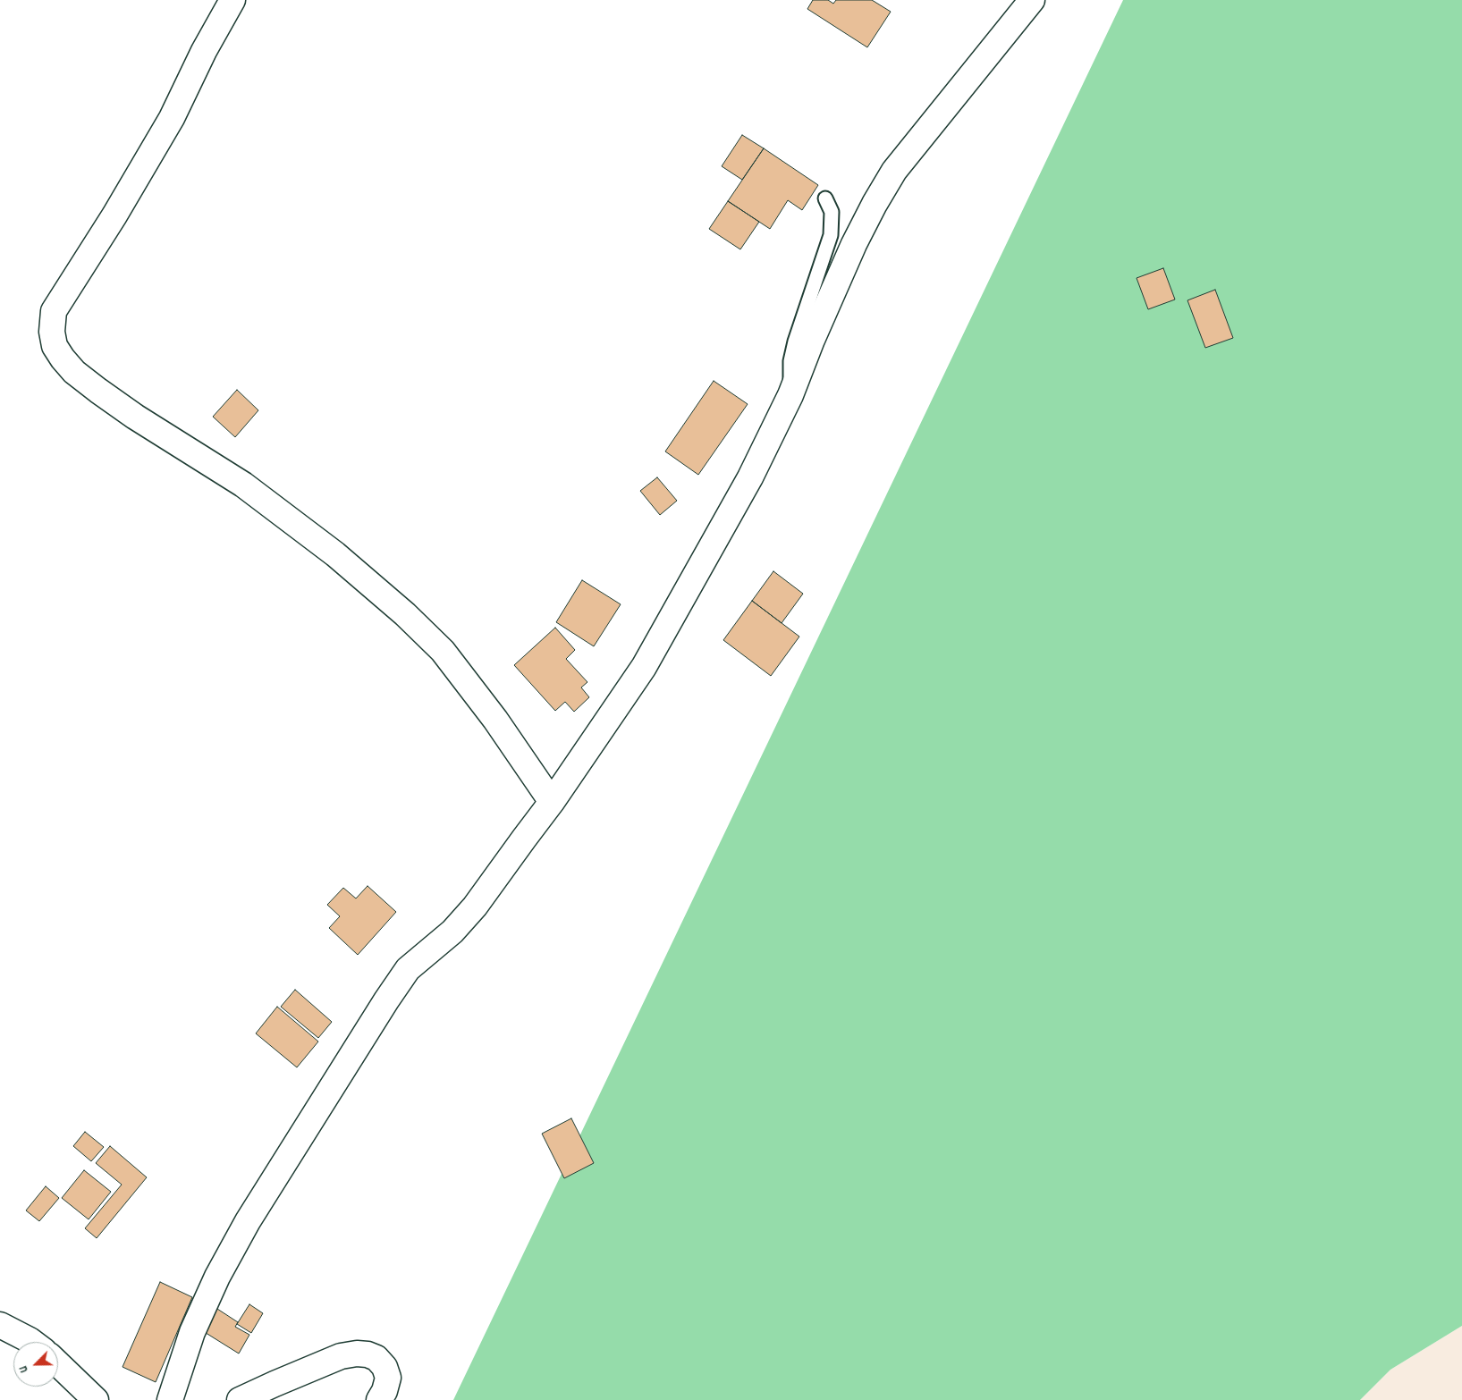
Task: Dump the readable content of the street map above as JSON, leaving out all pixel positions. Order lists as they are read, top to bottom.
{
  "north": "bottom left"
}
